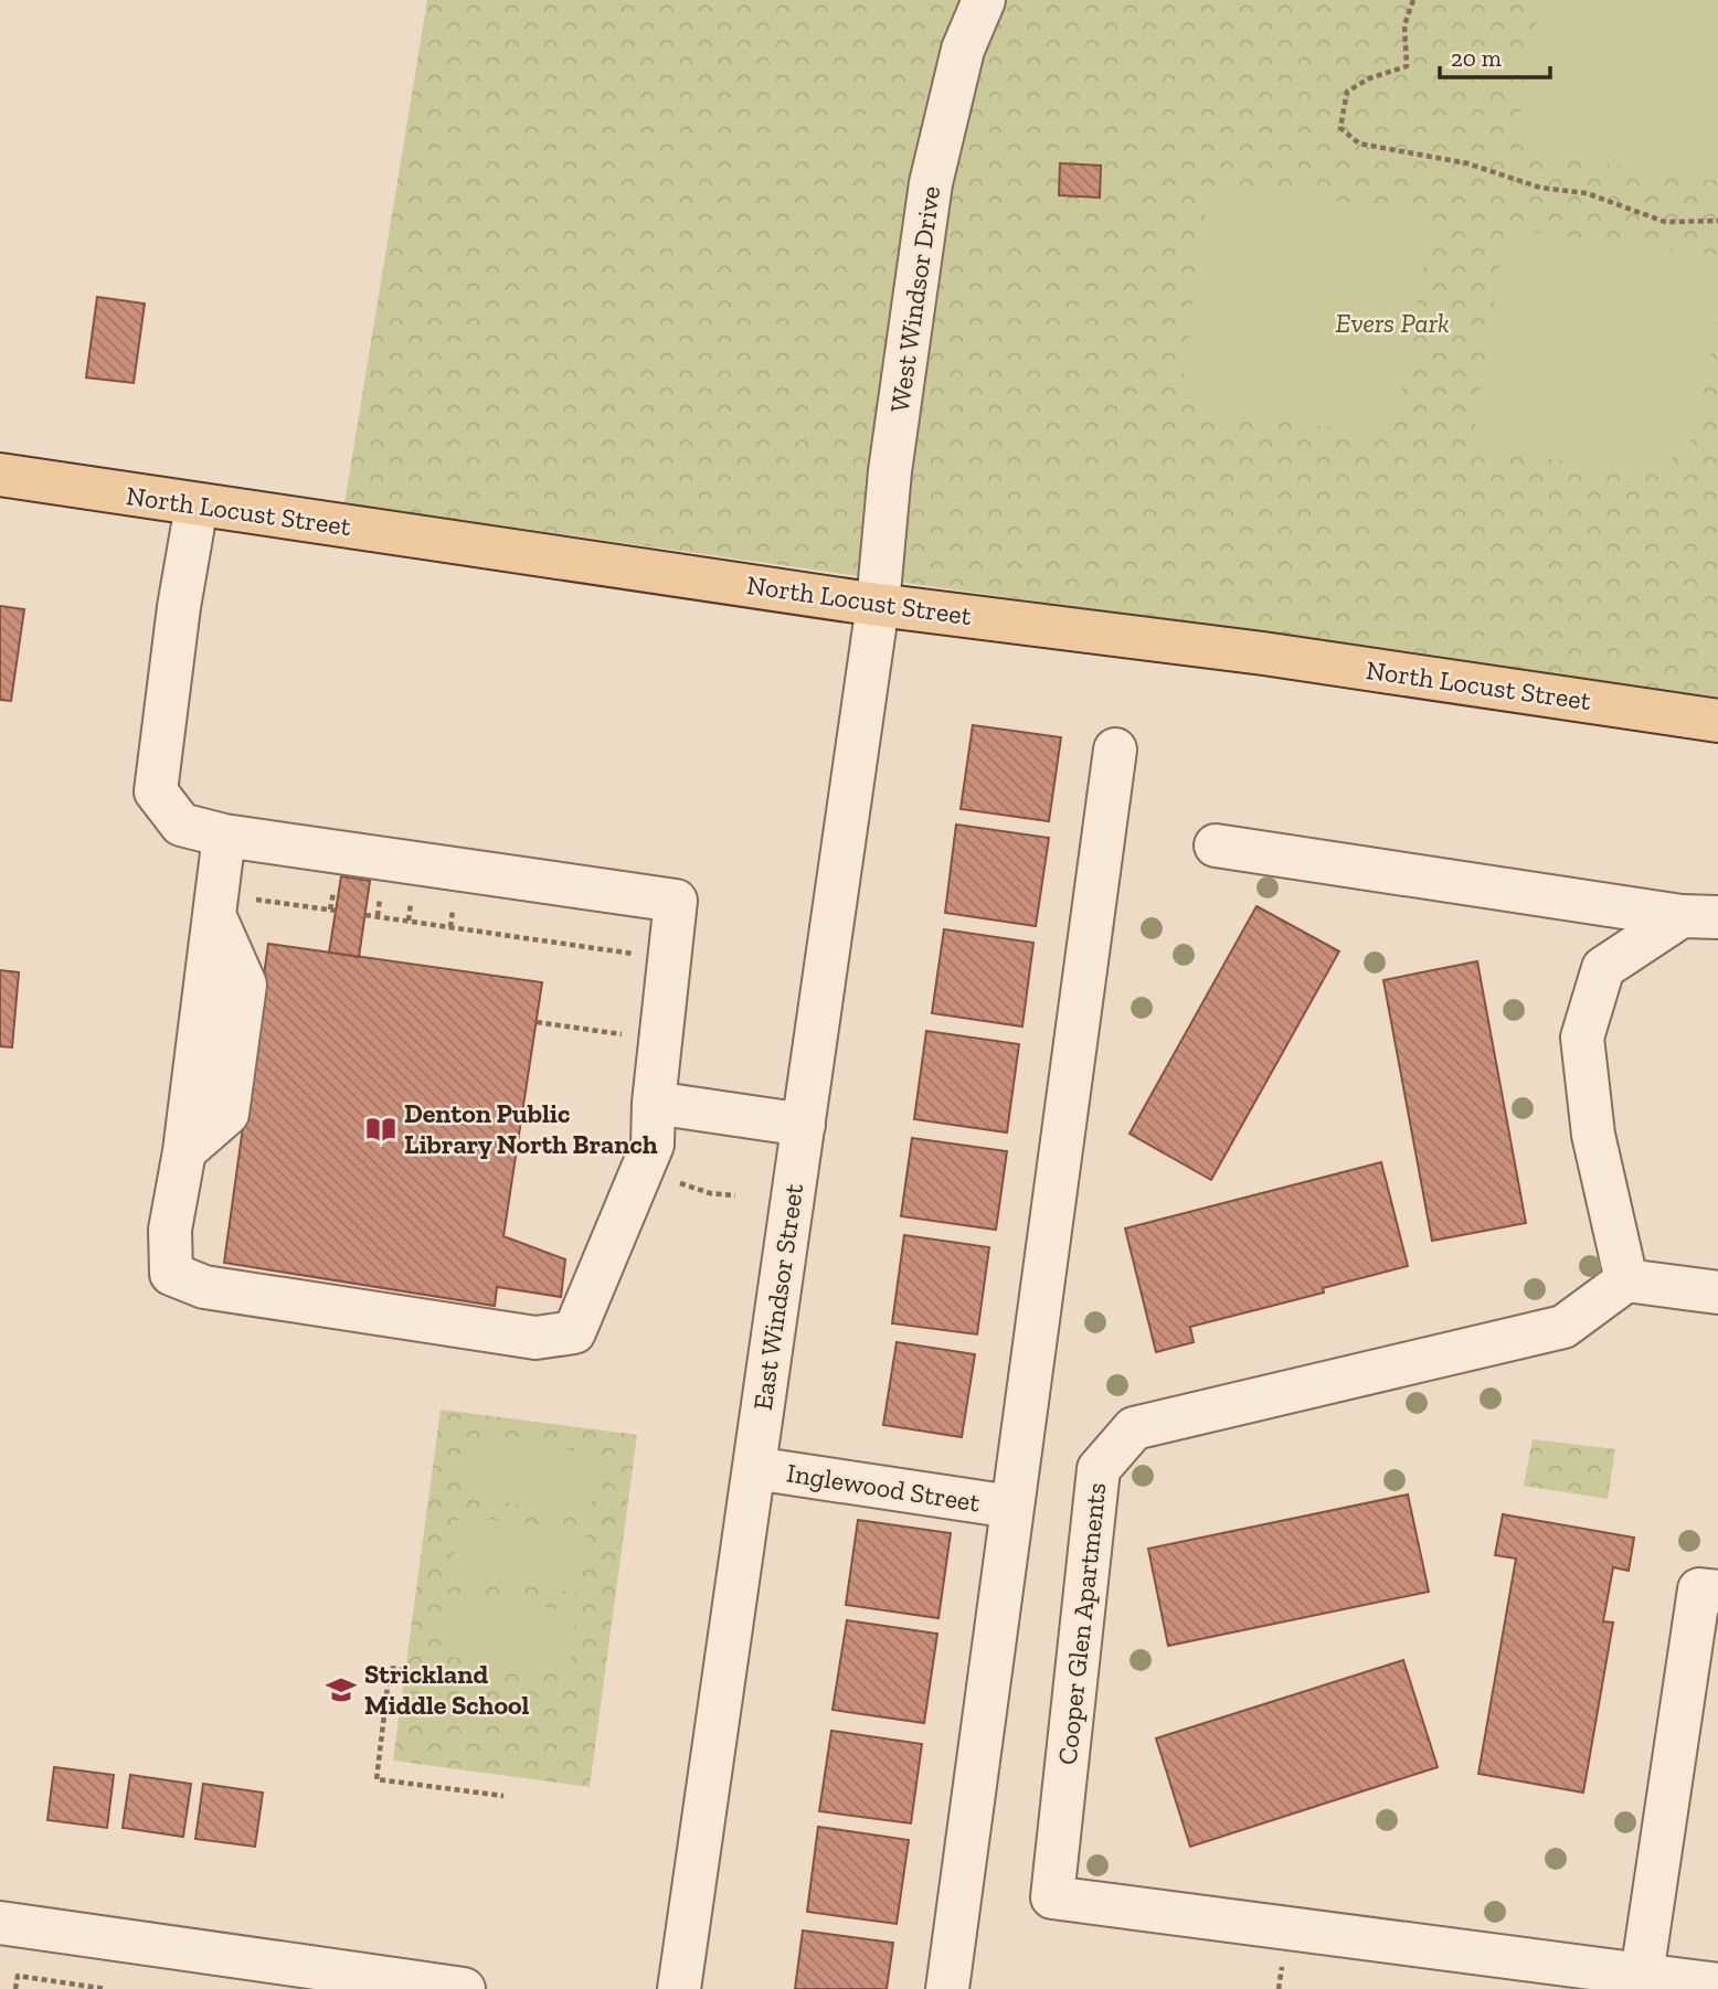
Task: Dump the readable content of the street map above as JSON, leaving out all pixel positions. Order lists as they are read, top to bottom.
{
  "streets": {
    "main road": ["North Locust Street"],
    "street": [
      "West Windsor Drive",
      "East Windsor Street",
      "Inglewood Street",
      "Cooper Glen Apartments"
    ]
  },
  "crossings": [
    ["West Windsor Drive", "North Locust Street"],
    ["West Windsor Drive", "East Windsor Street"],
    ["North Locust Street", "East Windsor Street"],
    ["East Windsor Street", "Inglewood Street"]
  ],
  "parks": ["Evers Park"],
  "places": {
    "library": ["Denton Public Library North Branch"],
    "school or university": ["Strickland Middle School"]
  },
  "scale_bar": "20 m"
}
